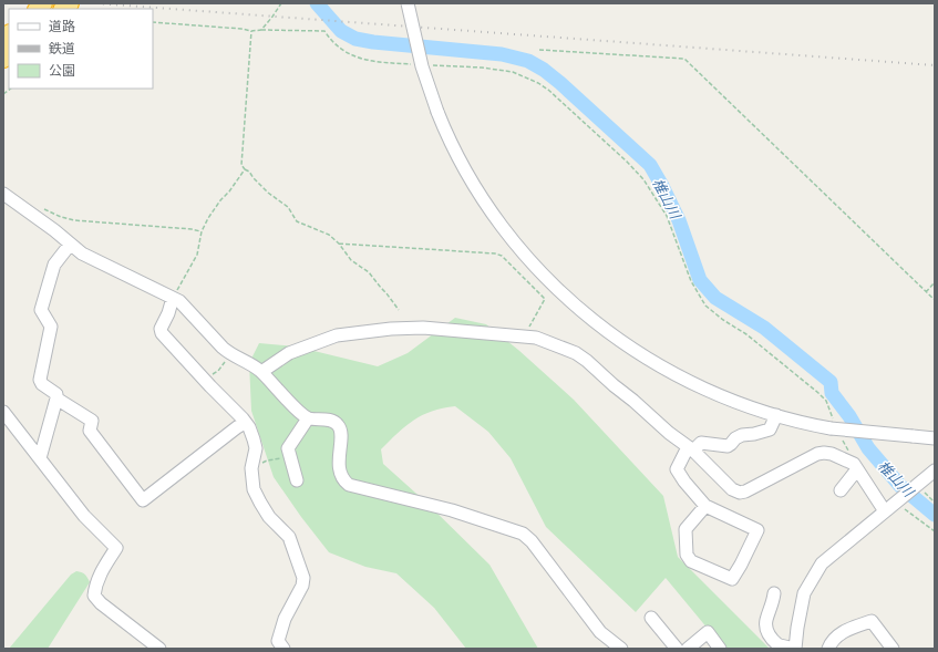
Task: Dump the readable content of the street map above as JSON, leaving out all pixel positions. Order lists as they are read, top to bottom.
{
  "water": ["椎山川"],
  "legend": ["道路", "鉄道", "公園"]
}
